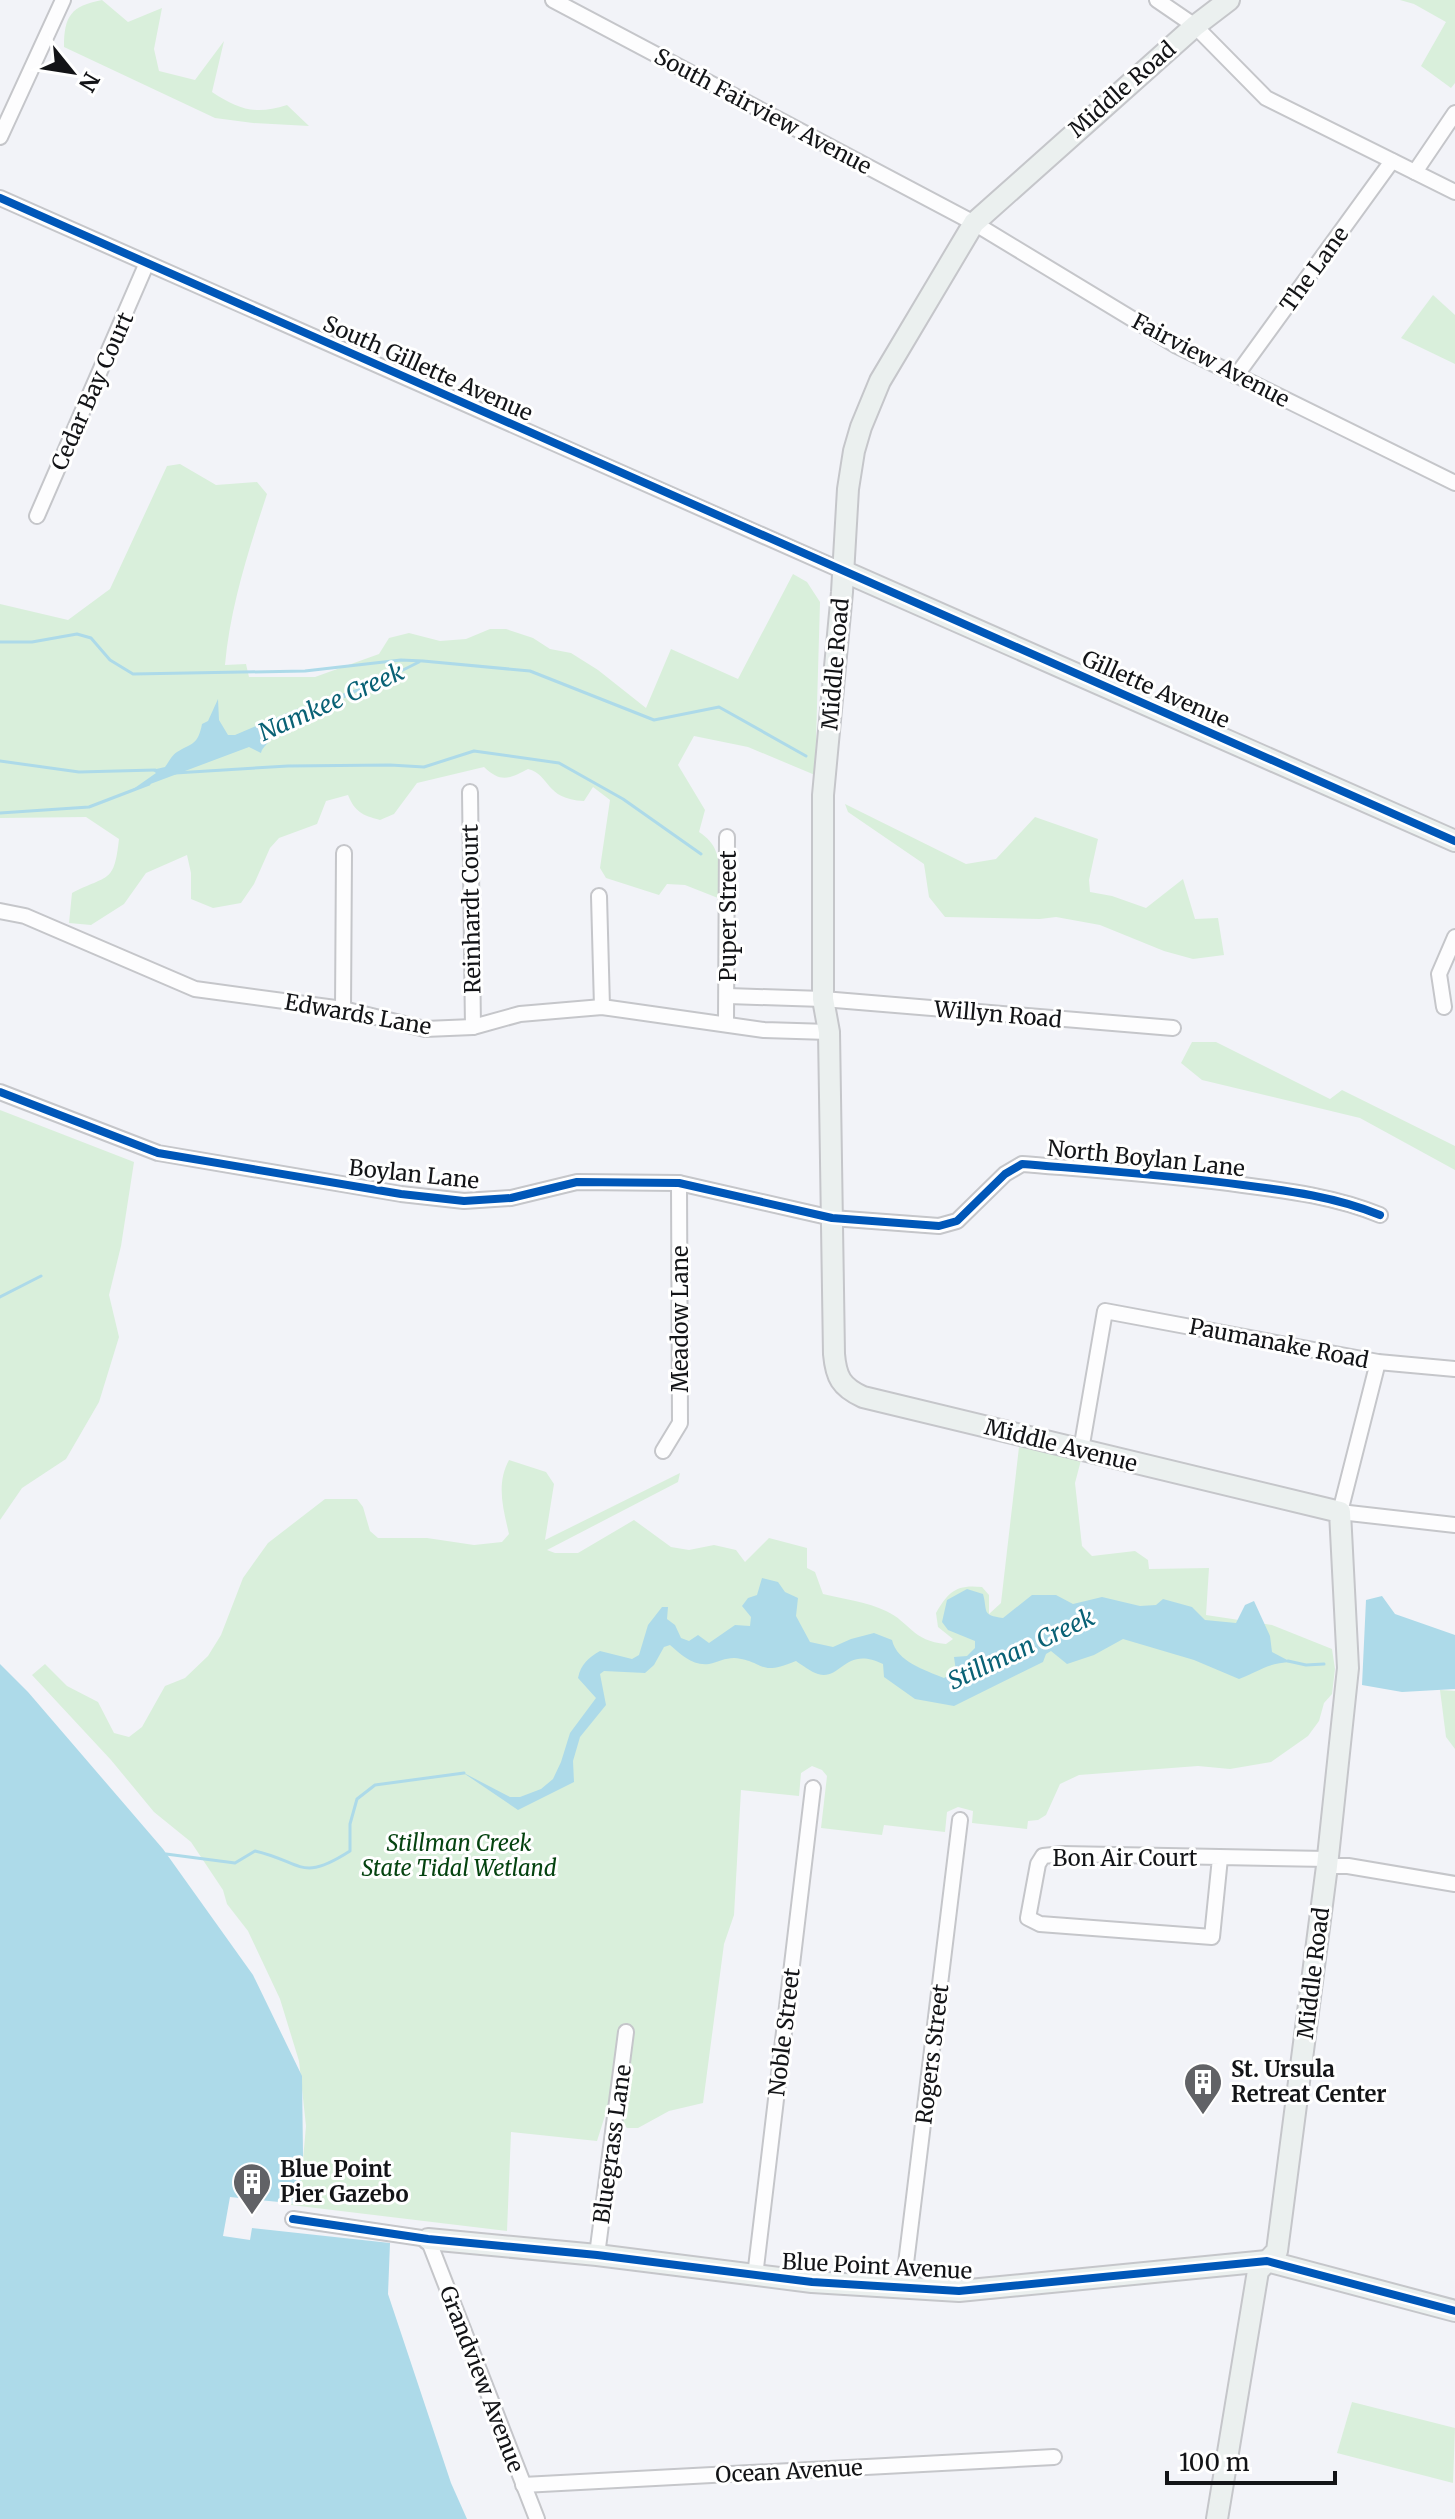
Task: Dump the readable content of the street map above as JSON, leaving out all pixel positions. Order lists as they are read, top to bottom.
{
  "streets": {
    "main road": [
      "Middle Road",
      "Gillette Avenue",
      "Middle Avenue",
      "Blue Point Avenue"
    ],
    "street": [
      "South Fairview Avenue",
      "The Lane",
      "Fairview Avenue",
      "South Gillette Avenue",
      "Cedar Bay Court",
      "Reinhardt Court",
      "Puper Street",
      "Edwards Lane",
      "Willyn Road",
      "North Boylan Lane",
      "Boylan Lane",
      "Meadow Lane",
      "Paumanake Road",
      "Bon Air Court",
      "Noble Street",
      "Rogers Street",
      "Bluegrass Lane",
      "Grandview Avenue",
      "Ocean Avenue"
    ]
  },
  "crossings": [
    ["Middle Road", "South Fairview Avenue"],
    ["Middle Road", "Fairview Avenue"],
    ["Middle Road", "South Gillette Avenue"],
    ["Middle Road", "Gillette Avenue"],
    ["Middle Road", "Edwards Lane"],
    ["Middle Road", "Willyn Road"],
    ["Middle Road", "North Boylan Lane"],
    ["Middle Road", "Boylan Lane"],
    ["Middle Road", "Middle Avenue"],
    ["Middle Road", "Blue Point Avenue"],
    ["South Fairview Avenue", "Fairview Avenue"],
    ["The Lane", "Fairview Avenue"],
    ["South Gillette Avenue", "Cedar Bay Court"],
    ["South Gillette Avenue", "Gillette Avenue"],
    ["Reinhardt Court", "Edwards Lane"],
    ["Puper Street", "Willyn Road"],
    ["North Boylan Lane", "Boylan Lane"],
    ["Boylan Lane", "Meadow Lane"],
    ["Paumanake Road", "Middle Avenue"],
    ["Noble Street", "Blue Point Avenue"],
    ["Rogers Street", "Blue Point Avenue"],
    ["Bluegrass Lane", "Blue Point Avenue"],
    ["Blue Point Avenue", "Grandview Avenue"],
    ["Grandview Avenue", "Ocean Avenue"]
  ],
  "water": ["Namkee Creek", "Stillman Creek"],
  "parks": ["Stillman Creek State Tidal Wetland"],
  "places": {
    "building": ["St. Ursula Retreat Center", "Blue Point Pier Gazebo"]
  },
  "scale_bar": "100 m",
  "north": "bottom right"
}
